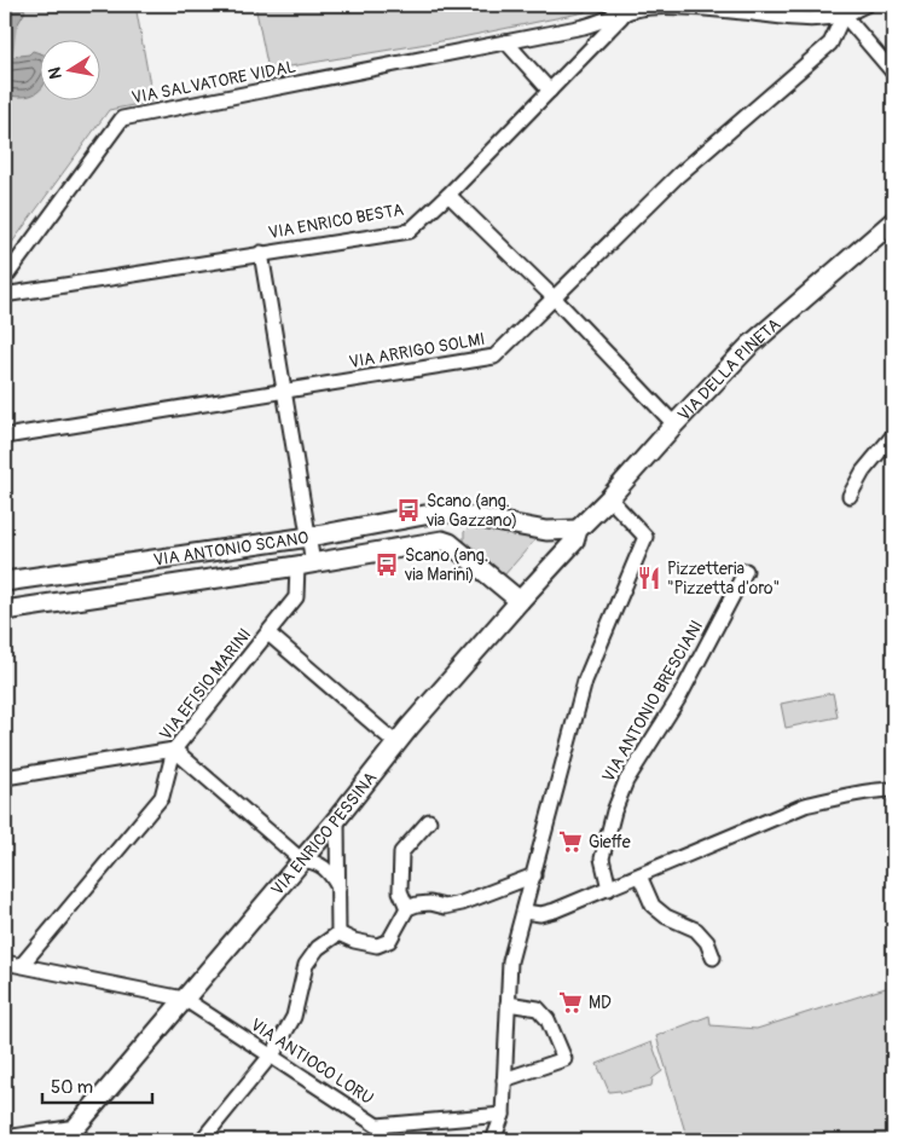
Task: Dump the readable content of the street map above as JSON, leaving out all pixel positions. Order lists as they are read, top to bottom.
{
  "streets": {
    "street": [
      "VIA SALVATORE VIDAL",
      "VIA ENRICO BESTA",
      "VIA ARRIGO SOLMI",
      "VIA DELLA PINETA",
      "VIA ANTONIO SCANO",
      "VIA EFISIO MARINI",
      "VIA ANTONIO BRESCIANI",
      "VIA ENRICO PESSINA",
      "VIA ANTIOCO LORU"
    ]
  },
  "crossings": [
    ["VIA SALVATORE VIDAL", "VIA ENRICO BESTA"],
    ["VIA SALVATORE VIDAL", "VIA ARRIGO SOLMI"],
    ["VIA ENRICO BESTA", "VIA EFISIO MARINI"],
    ["VIA ARRIGO SOLMI", "VIA EFISIO MARINI"],
    ["VIA DELLA PINETA", "VIA ANTONIO SCANO"],
    ["VIA DELLA PINETA", "VIA ENRICO PESSINA"],
    ["VIA ANTONIO SCANO", "VIA EFISIO MARINI"],
    ["VIA ANTONIO SCANO", "VIA ENRICO PESSINA"],
    ["VIA ENRICO PESSINA", "VIA ANTIOCO LORU"]
  ],
  "places": {
    "bus stop": ["Scano (ang. via Gazzano)", "Scano (ang. via Marini)"],
    "restaurant": ["Pizzetteria \"Pizzetta d'oro\""],
    "supermarket": ["Gieffe", "MD"]
  },
  "scale_bar": "50 m",
  "north": "left"
}
